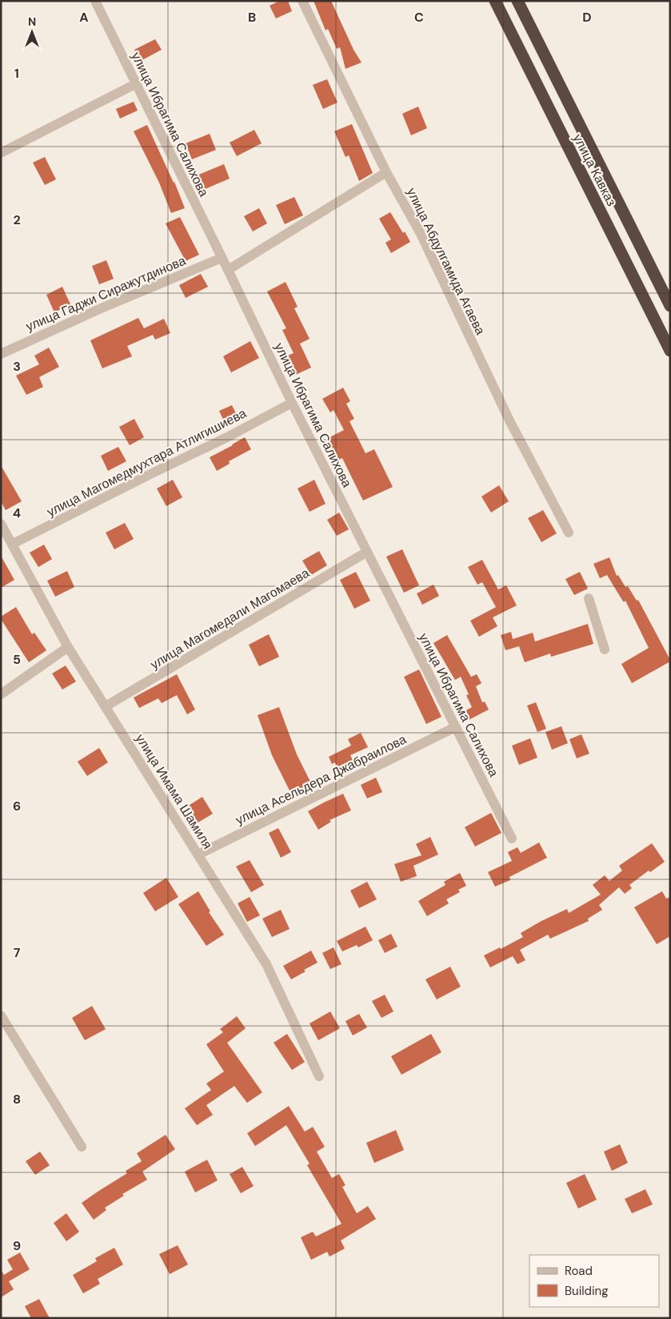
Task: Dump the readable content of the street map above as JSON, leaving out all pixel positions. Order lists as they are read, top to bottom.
{
  "streets": {
    "highway": ["улица Кавказ"],
    "street": [
      "улица Ибрагима Салихова",
      "улица Абдулгамида Агаева",
      "улица Гаджи Сиражутдинова",
      "улица Магомедмухтара Атлигишиева",
      "улица Магомедали Магомаева",
      "улица Асельдера Джабраилова",
      "улица Имама Шамиля"
    ]
  },
  "crossings": [
    ["улица Ибрагима Салихова", "улица Гаджи Сиражутдинова"],
    ["улица Ибрагима Салихова", "улица Магомедмухтара Атлигишиева"],
    ["улица Ибрагима Салихова", "улица Магомедали Магомаева"],
    ["улица Ибрагима Салихова", "улица Асельдера Джабраилова"],
    ["улица Магомедмухтара Атлигишиева", "улица Имама Шамиля"],
    ["улица Магомедали Магомаева", "улица Имама Шамиля"],
    ["улица Асельдера Джабраилова", "улица Имама Шамиля"]
  ],
  "legend": ["Road", "Building"],
  "north": "top",
  "grid": {
    "columns": [
      "A",
      "B",
      "C",
      "D"
    ],
    "rows": [
      "1",
      "2",
      "3",
      "4",
      "5",
      "6",
      "7",
      "8",
      "9"
    ]
  }
}
